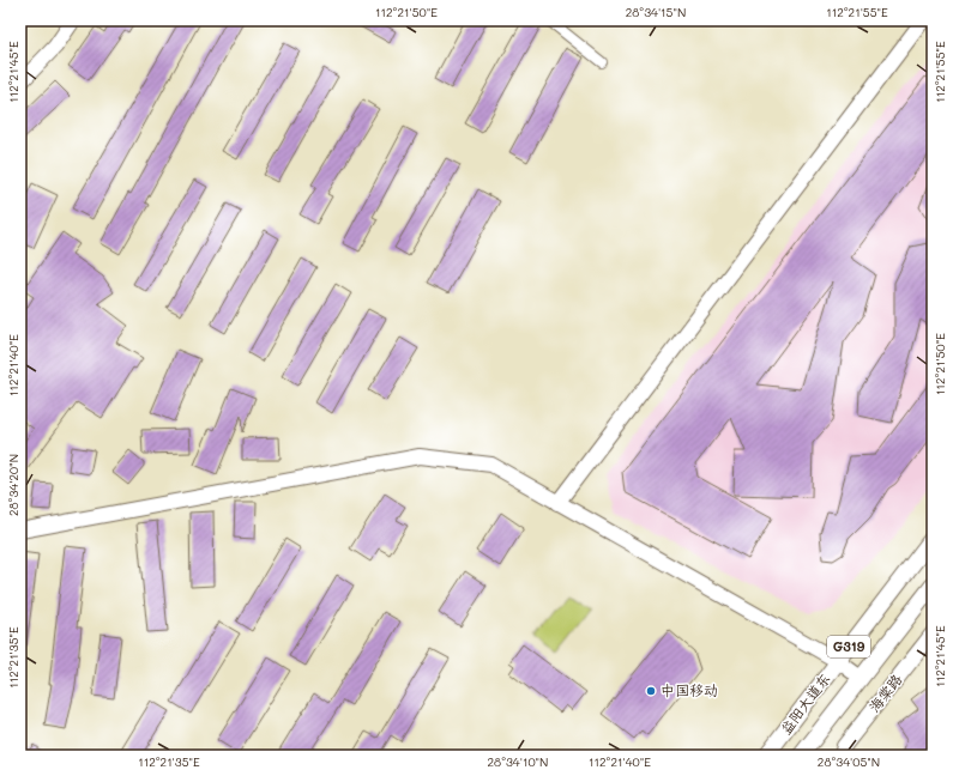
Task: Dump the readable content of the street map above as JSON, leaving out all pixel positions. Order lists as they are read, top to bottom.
{
  "streets": {
    "main road": ["G319", "益阳大道东"],
    "street": ["海棠路"]
  },
  "places": ["中国移动"],
  "coordinates": [
    "112°21'50\"E",
    "28°34'15\"N",
    "112°21'55\"E",
    "112°21'45\"E",
    "112°21'40\"E",
    "28°34'20\"N",
    "112°21'35\"E",
    "28°34'10\"N",
    "28°34'05\"N"
  ]
}
